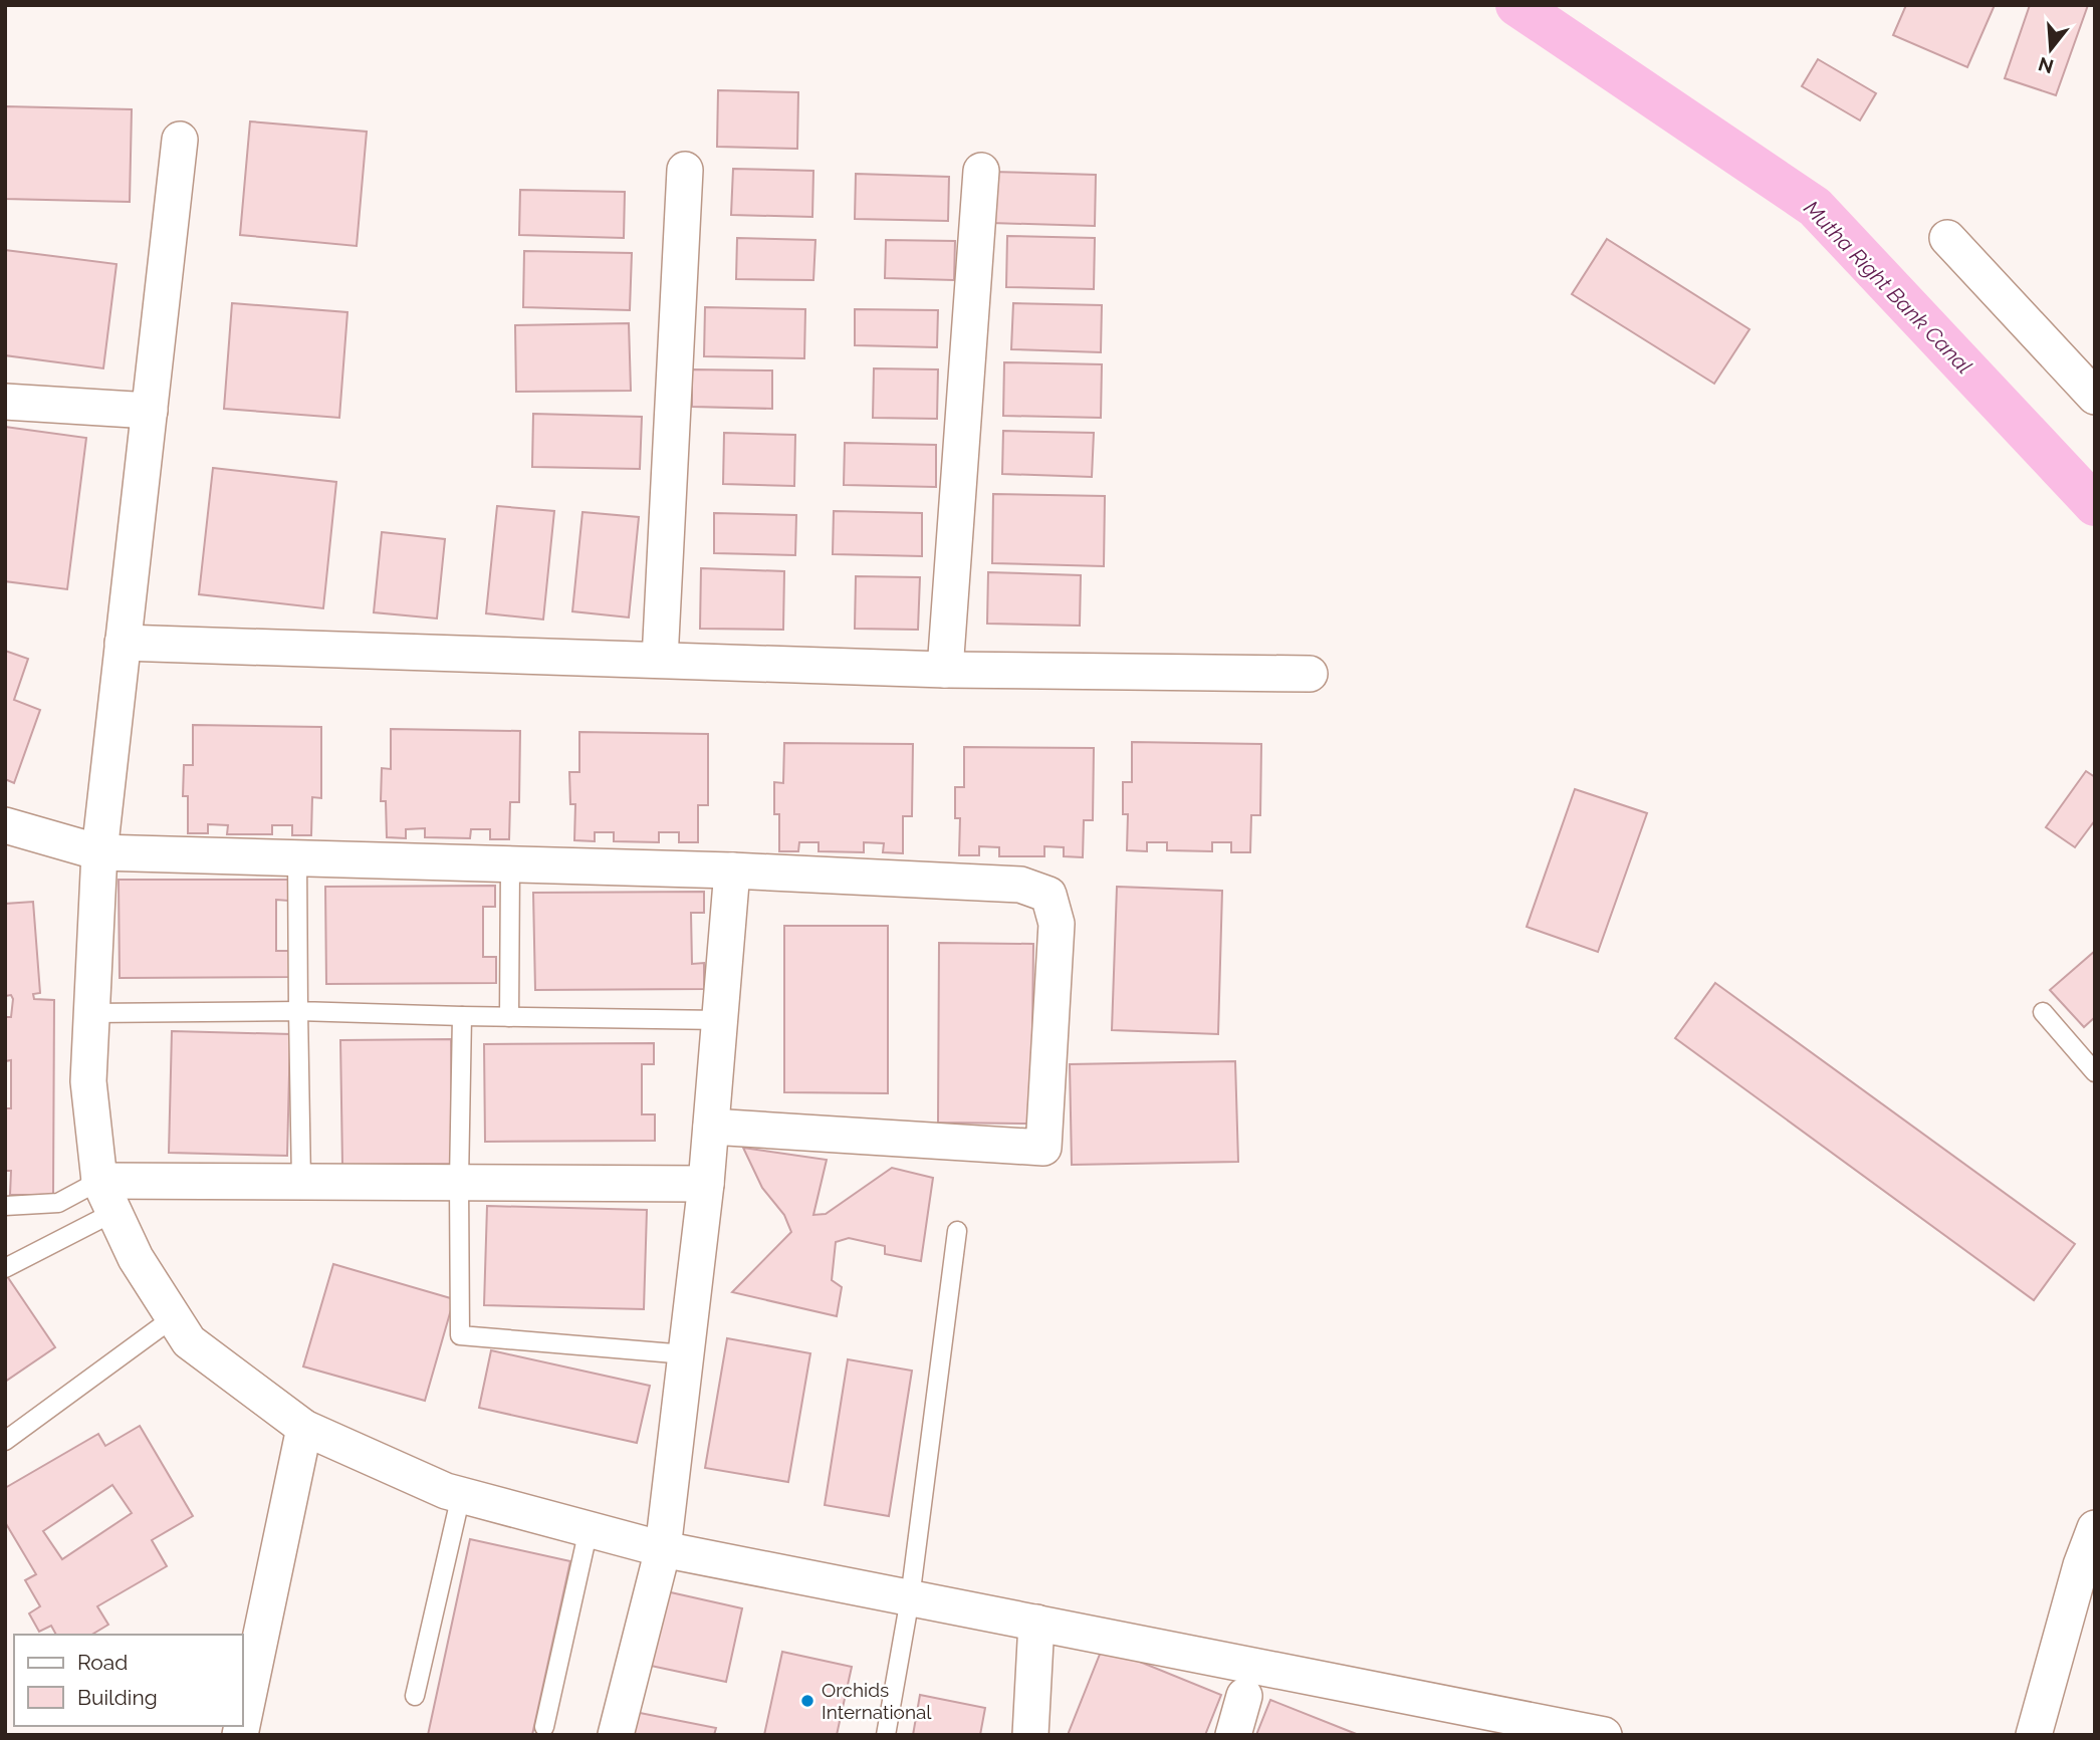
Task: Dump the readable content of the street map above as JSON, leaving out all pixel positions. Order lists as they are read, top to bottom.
{
  "water": ["Mutha Right Bank Canal"],
  "places": ["Orchids International"],
  "legend": ["Road", "Building"],
  "north": "bottom"
}
